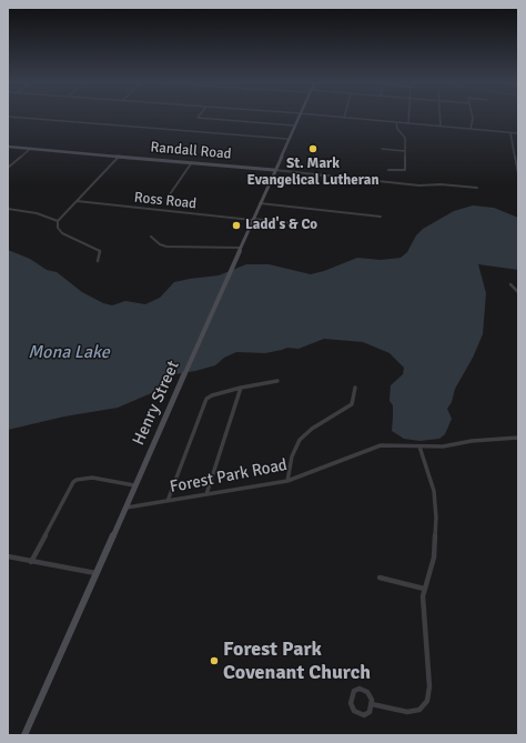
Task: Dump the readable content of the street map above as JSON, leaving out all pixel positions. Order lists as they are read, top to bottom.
{
  "streets": {
    "street": [
      "Randall Road",
      "Ross Road",
      "Henry Street",
      "Forest Park Road"
    ]
  },
  "crossings": [
    ["Randall Road", "Henry Street"],
    ["Ross Road", "Henry Street"],
    ["Henry Street", "Forest Park Road"]
  ],
  "water": ["Mona Lake"],
  "places": ["St. Mark Evangelical Lutheran", "Ladd's & Co", "Forest Park Covenant Church"]
}
